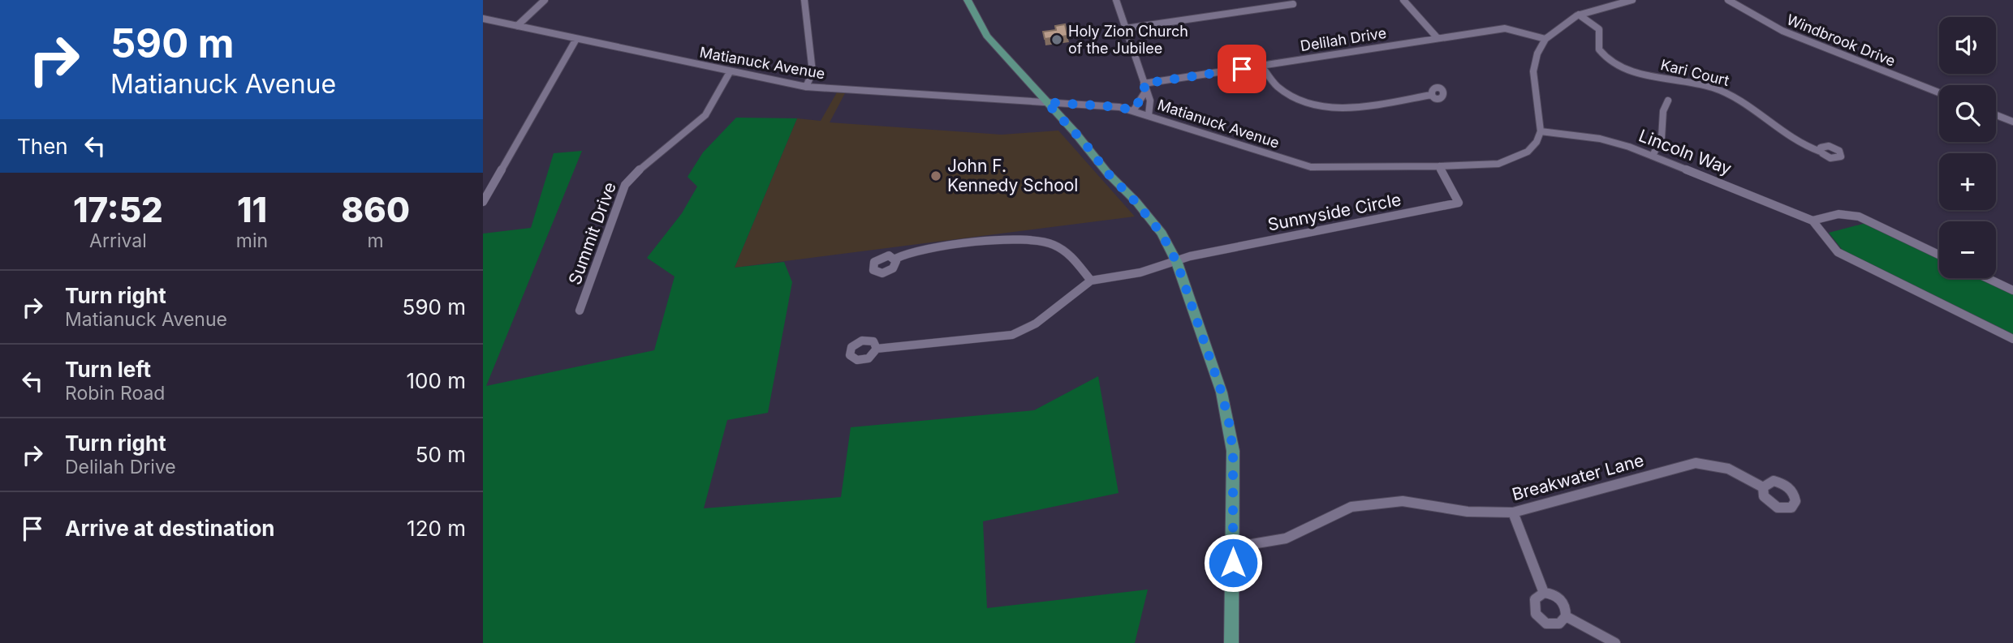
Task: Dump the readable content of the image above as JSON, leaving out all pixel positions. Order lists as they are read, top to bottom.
{
  "streets": {
    "street": [
      "Delilah Drive",
      "Windbrook Drive",
      "Matianuck Avenue",
      "Kari Court",
      "Lincoln Way",
      "Sunnyside Circle",
      "Summit Drive",
      "Breakwater Lane"
    ]
  },
  "crossings": [
    ["Matianuck Avenue", "Lincoln Way"],
    ["Matianuck Avenue", "Sunnyside Circle"],
    ["Matianuck Avenue", "Summit Drive"]
  ],
  "places": ["Holy Zion Church of the Jubilee", "John F. Kennedy School"],
  "page": {
    "turn": ["590 m", "Matianuck Avenue"],
    "map_buttons": ["+", "−"],
    "then": "Then",
    "eta": [
      "17:52",
      "Arrival",
      "11",
      "min",
      "860",
      "m"
    ],
    "list": [
      {
        "name": "Turn right",
        "note": "Matianuck Avenue",
        "value": "590 m"
      },
      {
        "name": "Turn left",
        "note": "Robin Road",
        "value": "100 m"
      },
      {
        "name": "Turn right",
        "note": "Delilah Drive",
        "value": "50 m"
      },
      {
        "name": "Arrive at destination",
        "value": "120 m"
      }
    ]
  }
}
